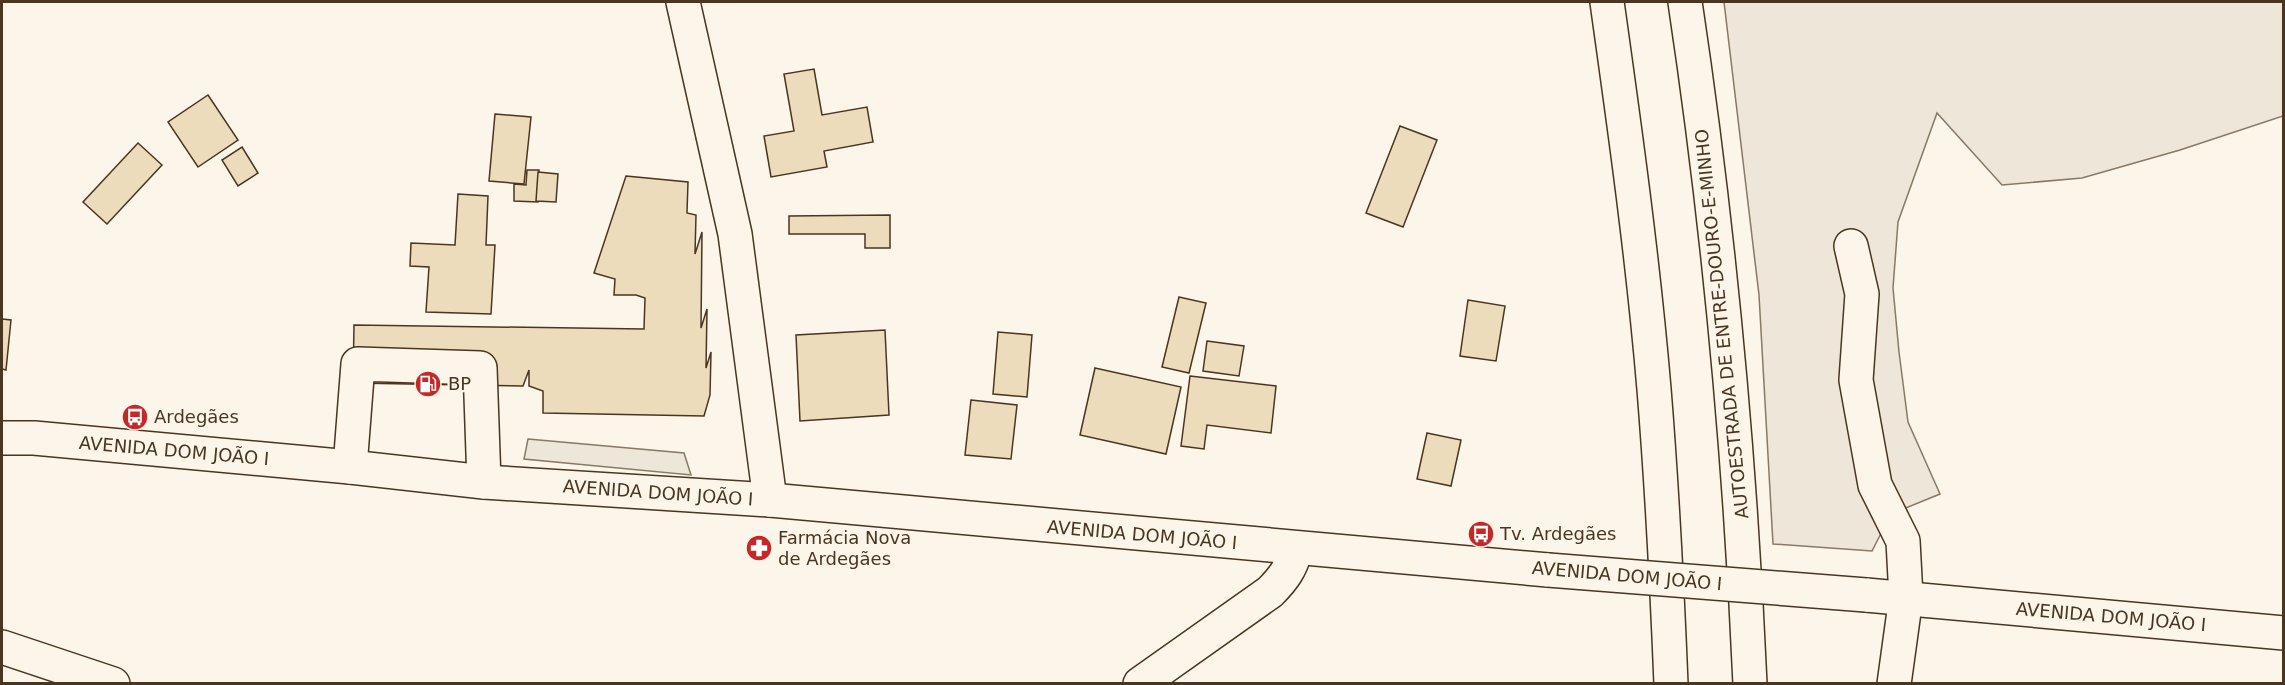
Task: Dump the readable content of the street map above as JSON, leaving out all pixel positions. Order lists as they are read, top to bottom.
{
  "streets": {
    "main road": ["AUTOESTRADA DE ENTRE-DOURO-E-MINHO", "AVENIDA DOM JOÃO I"]
  },
  "places": {
    "fuel station": ["BP"],
    "bus stop": ["Ardegães", "Tv. Ardegães"],
    "pharmacy": ["Farmácia Nova de Ardegães"]
  }
}
